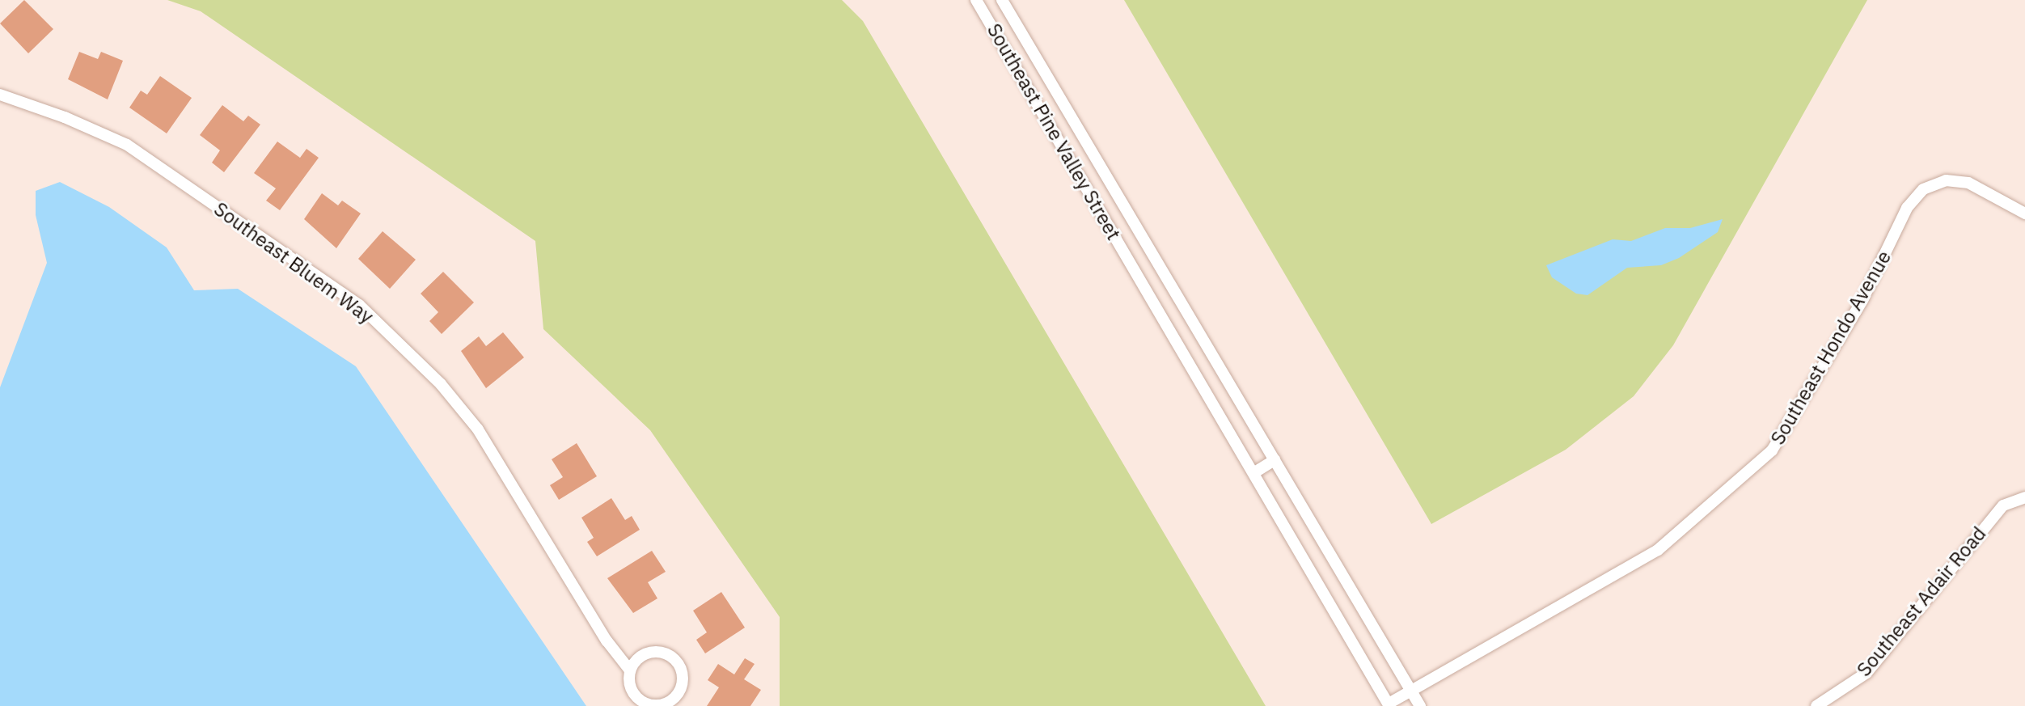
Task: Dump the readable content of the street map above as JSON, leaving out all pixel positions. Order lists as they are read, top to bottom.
{
  "streets": {
    "street": [
      "Southeast Pine Valley Street",
      "Southeast Bluem Way",
      "Southeast Hondo Avenue",
      "Southeast Adair Road"
    ]
  },
  "crossings": [
    ["Southeast Pine Valley Street", "Southeast Hondo Avenue"]
  ]
}
